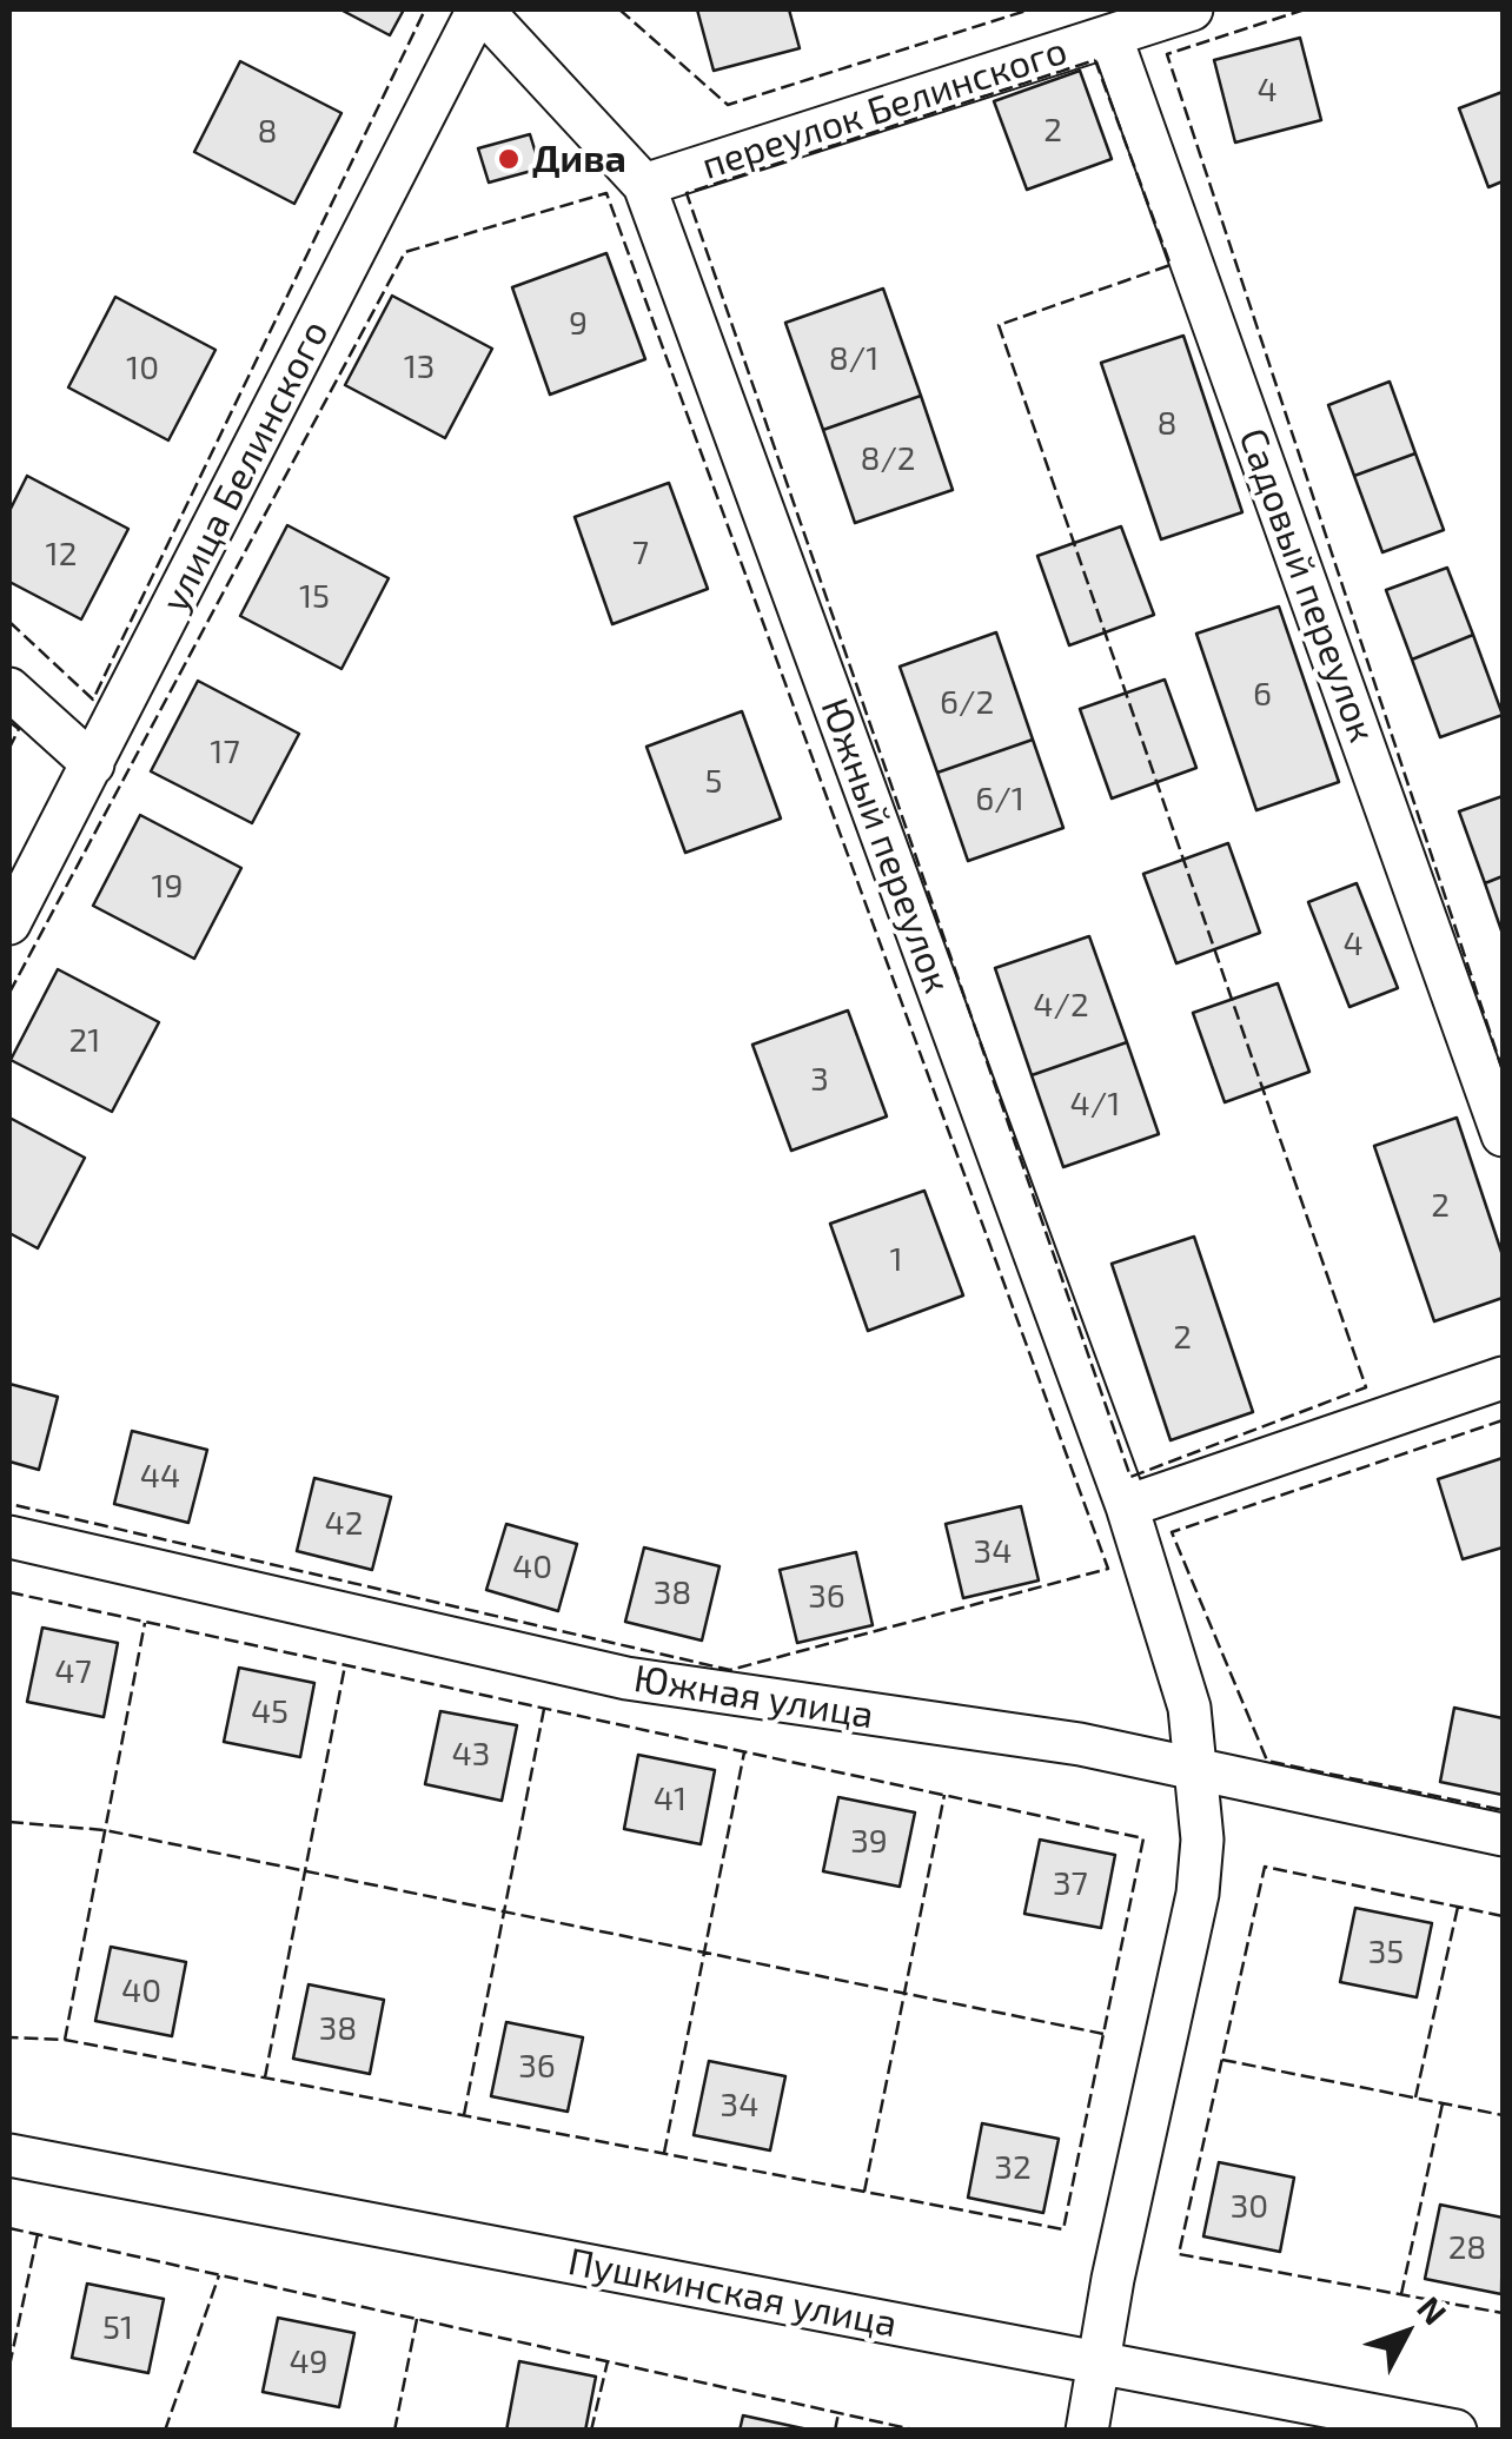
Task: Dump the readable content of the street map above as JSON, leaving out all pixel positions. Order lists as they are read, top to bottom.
{
  "streets": {
    "street": [
      "переулок Белинского",
      "улица Белинского",
      "Садовый переулок",
      "Южный переулок",
      "Южная улица",
      "Пушкинская улица"
    ]
  },
  "crossings": [
    ["переулок Белинского", "Садовый переулок"],
    ["переулок Белинского", "Южный переулок"],
    ["Южный переулок", "Южная улица"],
    ["Южный переулок", "Пушкинская улица"]
  ],
  "places": ["Дива"],
  "house_numbers": [
    "4",
    "2",
    "8",
    "9",
    "8/1",
    "13",
    "10",
    "8",
    "8/2",
    "7",
    "12",
    "15",
    "6",
    "6/2",
    "17",
    "5",
    "6/1",
    "19",
    "4",
    "4/2",
    "21",
    "3",
    "4/1",
    "2",
    "1",
    "2",
    "44",
    "42",
    "34",
    "40",
    "38",
    "36",
    "47",
    "45",
    "43",
    "41",
    "39",
    "37",
    "35",
    "40",
    "38",
    "36",
    "34",
    "32",
    "30",
    "28",
    "51",
    "49"
  ],
  "north": "top right"
}
